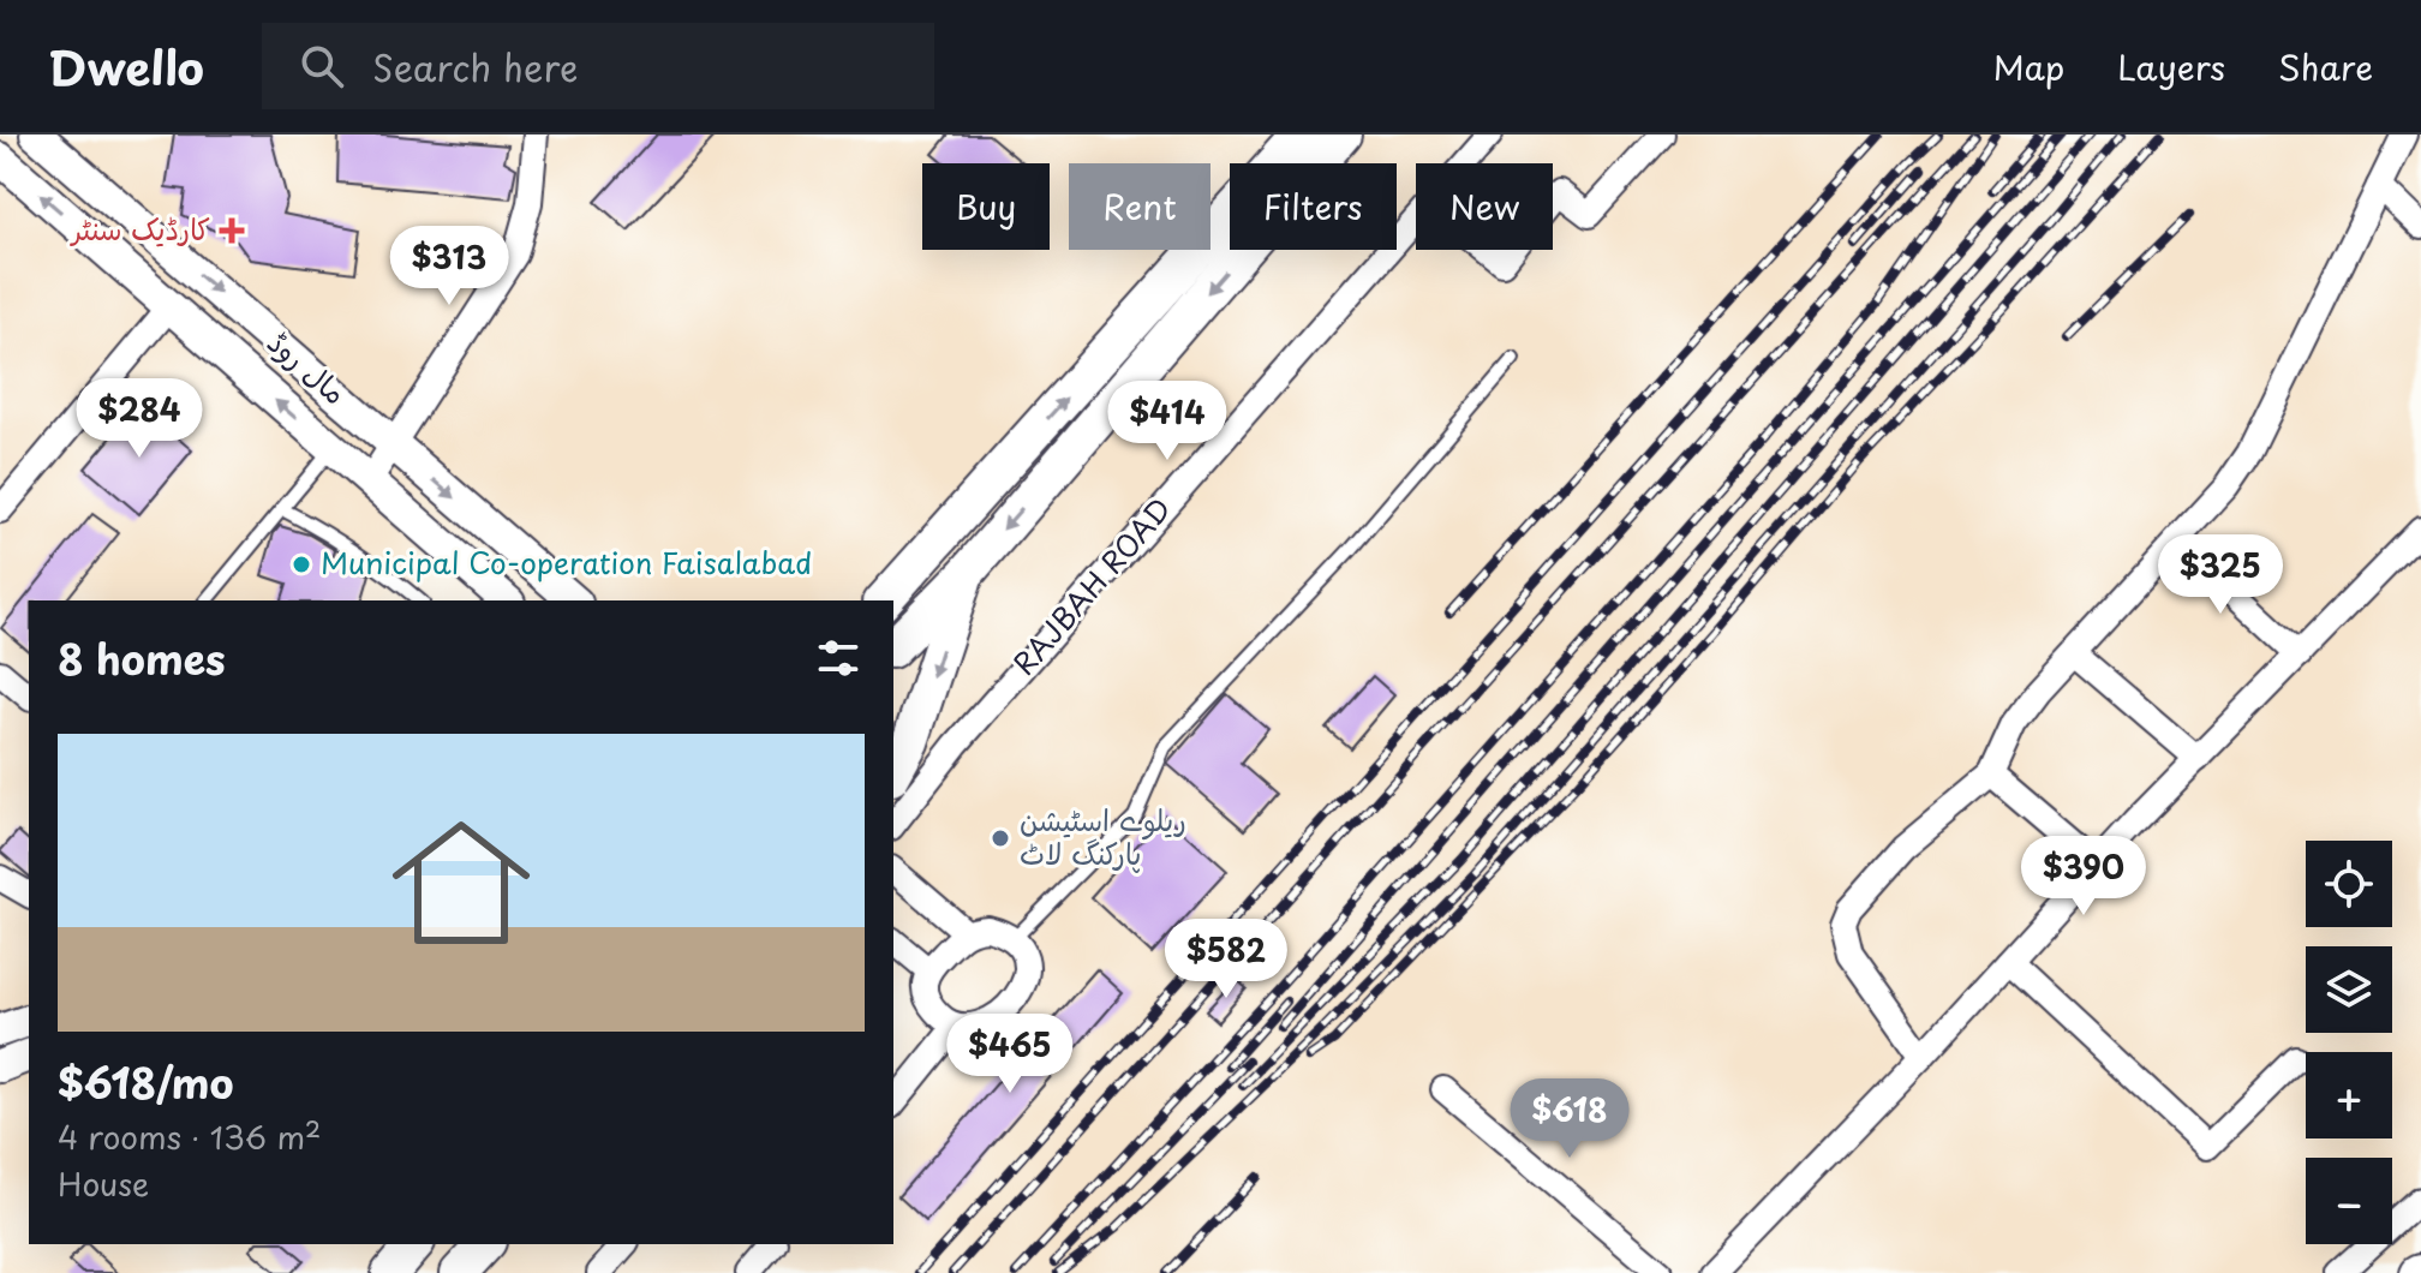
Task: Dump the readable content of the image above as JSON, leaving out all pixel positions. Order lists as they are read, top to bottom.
{
  "streets": {
    "main road": ["مال روڈ"],
    "street": ["RAJBAH ROAD"]
  },
  "places": {
    "health": ["کارڈیک سنٹر"],
    "other": ["Municipal Co-operation Faisalabad", "ریلوے اسٹیشن پارکنگ لاٹ"]
  },
  "page": {
    "header": "Dwello",
    "search": "Search here",
    "nav": ["Map", "Layers", "Share"],
    "chip": [
      "Buy",
      "Rent",
      "Filters",
      "New"
    ],
    "price": [
      "$313",
      "$284",
      "$414",
      "$325",
      "$390",
      "$582",
      "$465",
      "$618"
    ],
    "heading": "8 homes",
    "list": [
      {
        "name": "$618/mo",
        "note": "4 rooms · 136 m² · House"
      }
    ],
    "map_buttons": ["+", "−"]
  }
}
